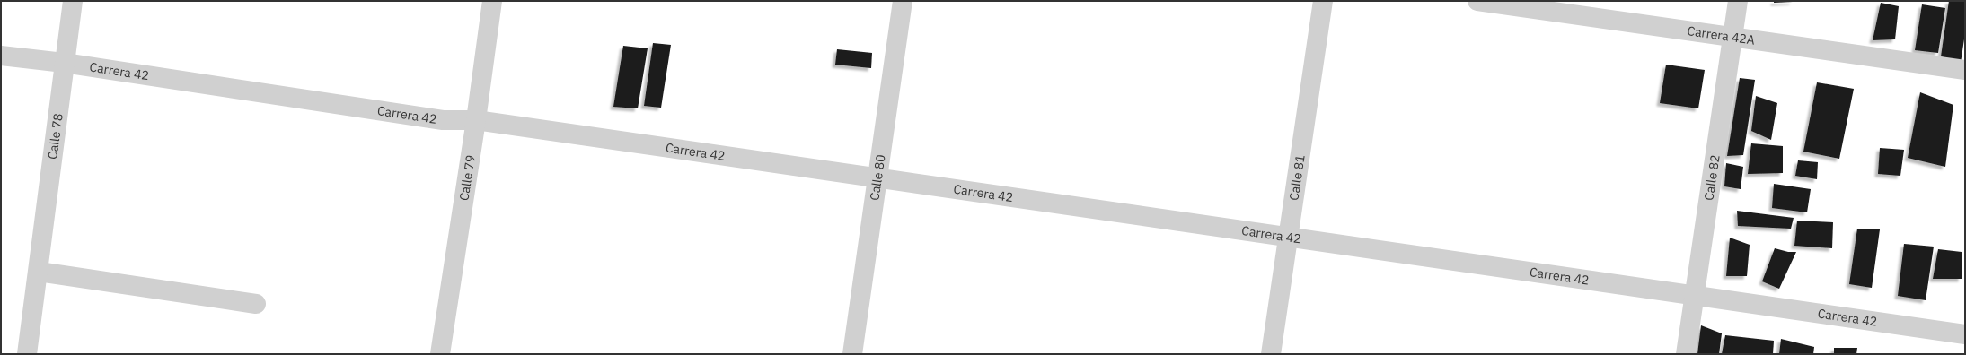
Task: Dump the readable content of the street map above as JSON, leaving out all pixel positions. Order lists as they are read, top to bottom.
{
  "streets": {
    "street": [
      "Carrera 42A",
      "Carrera 42",
      "Calle 78",
      "Calle 79",
      "Calle 80",
      "Calle 81",
      "Calle 82"
    ]
  },
  "crossings": [
    ["Carrera 42A", "Calle 82"],
    ["Carrera 42", "Calle 78"],
    ["Carrera 42", "Calle 79"],
    ["Carrera 42", "Calle 80"],
    ["Carrera 42", "Calle 81"],
    ["Carrera 42", "Calle 82"]
  ]
}
